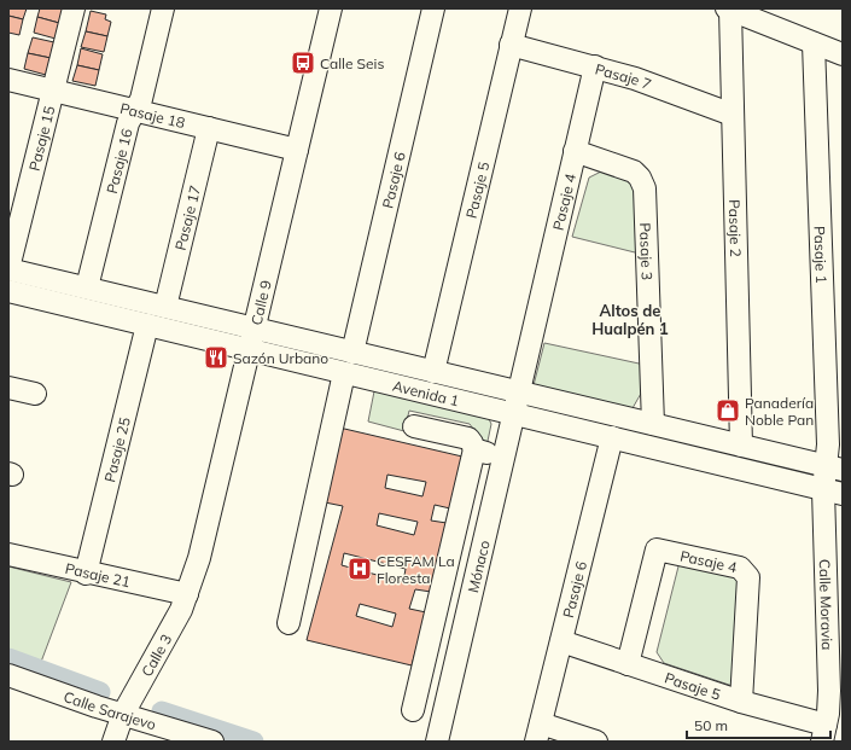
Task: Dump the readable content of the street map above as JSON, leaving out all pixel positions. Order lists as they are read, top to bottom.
{
  "streets": {
    "street": [
      "Pasaje 7",
      "Pasaje 18",
      "Pasaje 15",
      "Pasaje 16",
      "Pasaje 6",
      "Pasaje 5",
      "Pasaje 4",
      "Pasaje 17",
      "Pasaje 2",
      "Pasaje 3",
      "Pasaje 1",
      "Calle 9",
      "Avenida 1",
      "Pasaje 25",
      "Mónaco",
      "Pasaje 21",
      "Calle Moravia",
      "Calle 3",
      "Calle Sarajevo"
    ]
  },
  "crossings": [
    ["Pasaje 7", "Pasaje 5"],
    ["Pasaje 7", "Pasaje 4"],
    ["Pasaje 7", "Pasaje 2"],
    ["Pasaje 18", "Pasaje 15"],
    ["Pasaje 18", "Pasaje 16"],
    ["Pasaje 18", "Pasaje 17"],
    ["Pasaje 18", "Calle 9"],
    ["Pasaje 15", "Avenida 1"],
    ["Pasaje 16", "Avenida 1"],
    ["Pasaje 6", "Pasaje 5"],
    ["Pasaje 6", "Avenida 1"],
    ["Pasaje 5", "Pasaje 4"],
    ["Pasaje 5", "Avenida 1"],
    ["Pasaje 5", "Calle Moravia"],
    ["Pasaje 4", "Pasaje 3"],
    ["Pasaje 4", "Avenida 1"],
    ["Pasaje 4", "Mónaco"],
    ["Pasaje 17", "Avenida 1"],
    ["Pasaje 2", "Avenida 1"],
    ["Pasaje 3", "Avenida 1"],
    ["Pasaje 1", "Avenida 1"],
    ["Pasaje 1", "Calle Moravia"],
    ["Calle 9", "Avenida 1"],
    ["Calle 9", "Pasaje 21"],
    ["Calle 9", "Calle 3"],
    ["Avenida 1", "Pasaje 25"],
    ["Avenida 1", "Mónaco"],
    ["Avenida 1", "Calle Moravia"],
    ["Pasaje 25", "Pasaje 21"],
    ["Pasaje 21", "Calle 3"],
    ["Calle 3", "Calle Sarajevo"]
  ],
  "districts": ["Altos de Hualpén 1"],
  "places": {
    "bus stop": ["Calle Seis"],
    "restaurant": ["Sazón Urbano"],
    "shop": ["Panadería Noble Pan"],
    "hospital": ["CESFAM La Floresta"]
  },
  "scale_bar": "50 m"
}
